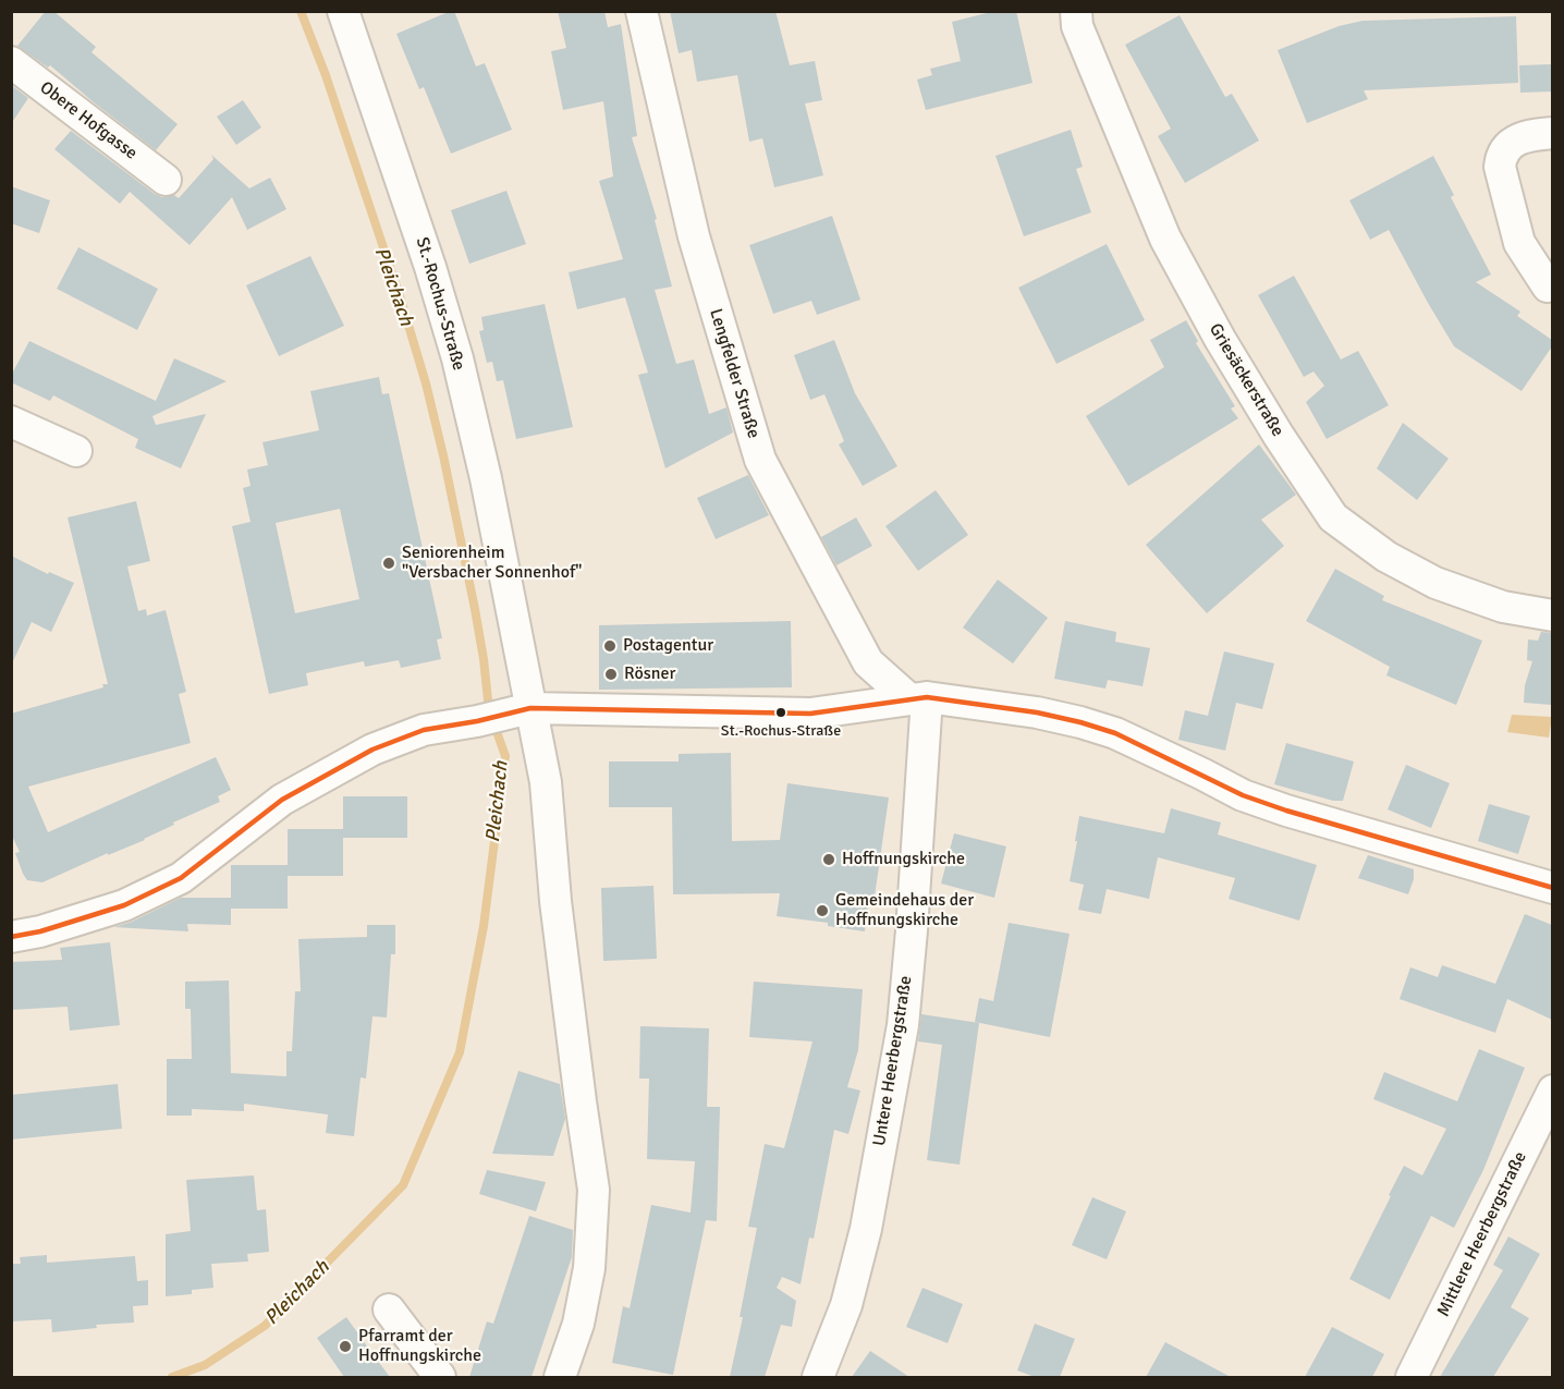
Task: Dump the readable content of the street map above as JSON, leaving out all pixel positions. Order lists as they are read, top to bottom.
{
  "streets": {
    "street": [
      "Obere Hofgasse",
      "St.-Rochus-Straße",
      "Lengfelder Straße",
      "Griesäckerstraße",
      "Untere Heerbergstraße",
      "Mittlere Heerbergstraße"
    ]
  },
  "crossings": [
    ["Lengfelder Straße", "Untere Heerbergstraße"]
  ],
  "water": ["Pleichach"],
  "places": [
    "Seniorenheim \"Versbacher Sonnenhof\"",
    "Postagentur",
    "Rösner",
    "St.-Rochus-Straße",
    "Hoffnungskirche",
    "Gemeindehaus der Hoffnungskirche",
    "Pfarramt der Hoffnungskirche"
  ]
}
